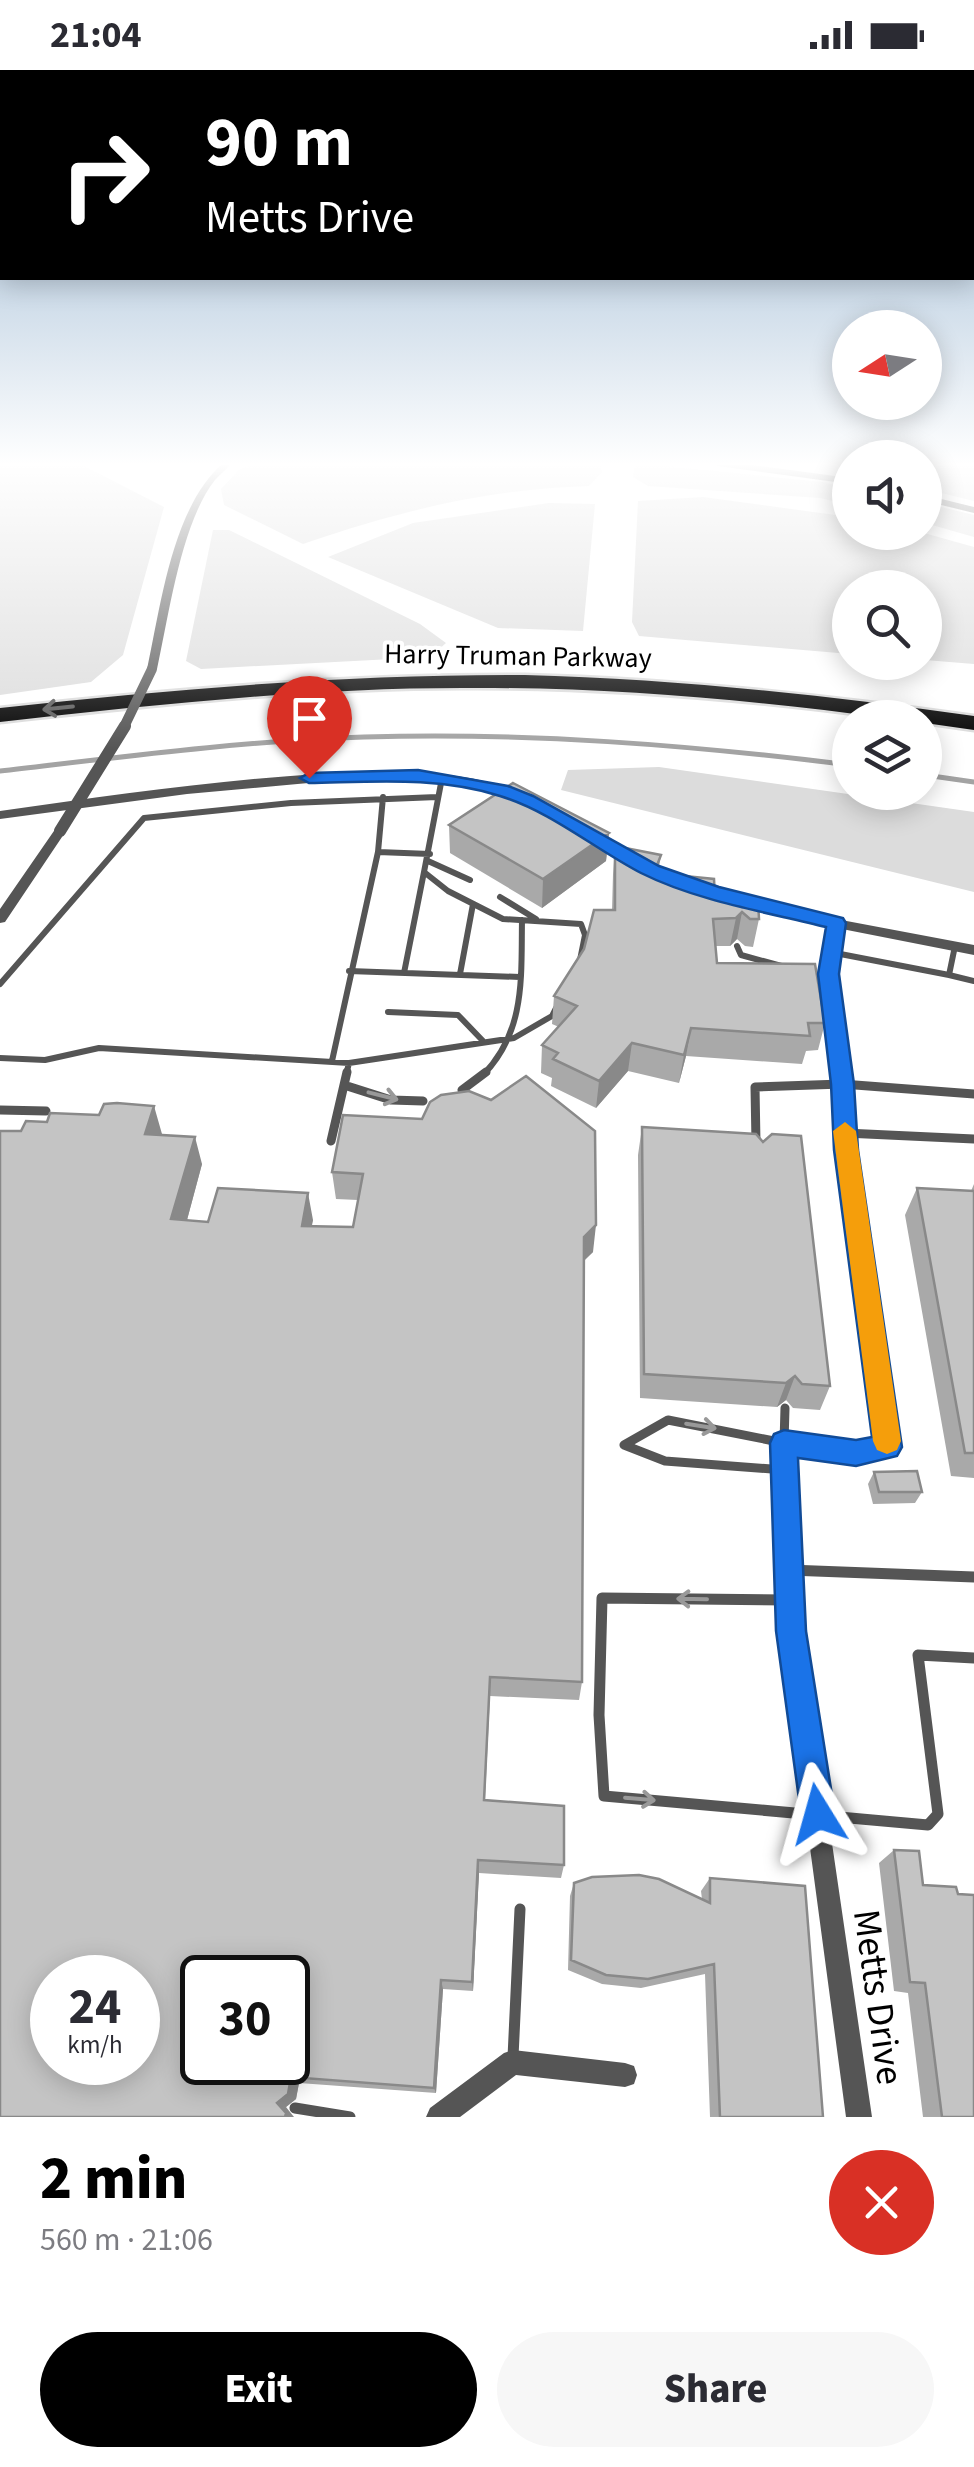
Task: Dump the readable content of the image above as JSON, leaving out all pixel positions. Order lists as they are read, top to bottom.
{
  "streets": {
    "highway": ["Harry Truman Parkway"],
    "street": ["Metts Drive"]
  },
  "north": "left",
  "page": {
    "status": "21:04",
    "turn": ["90 m", "Metts Drive"],
    "speed": "24 km/h",
    "limit": "30",
    "heading": ["2 min", "560 m · 21:06"],
    "buttons": ["Exit", "Share"]
  }
}
